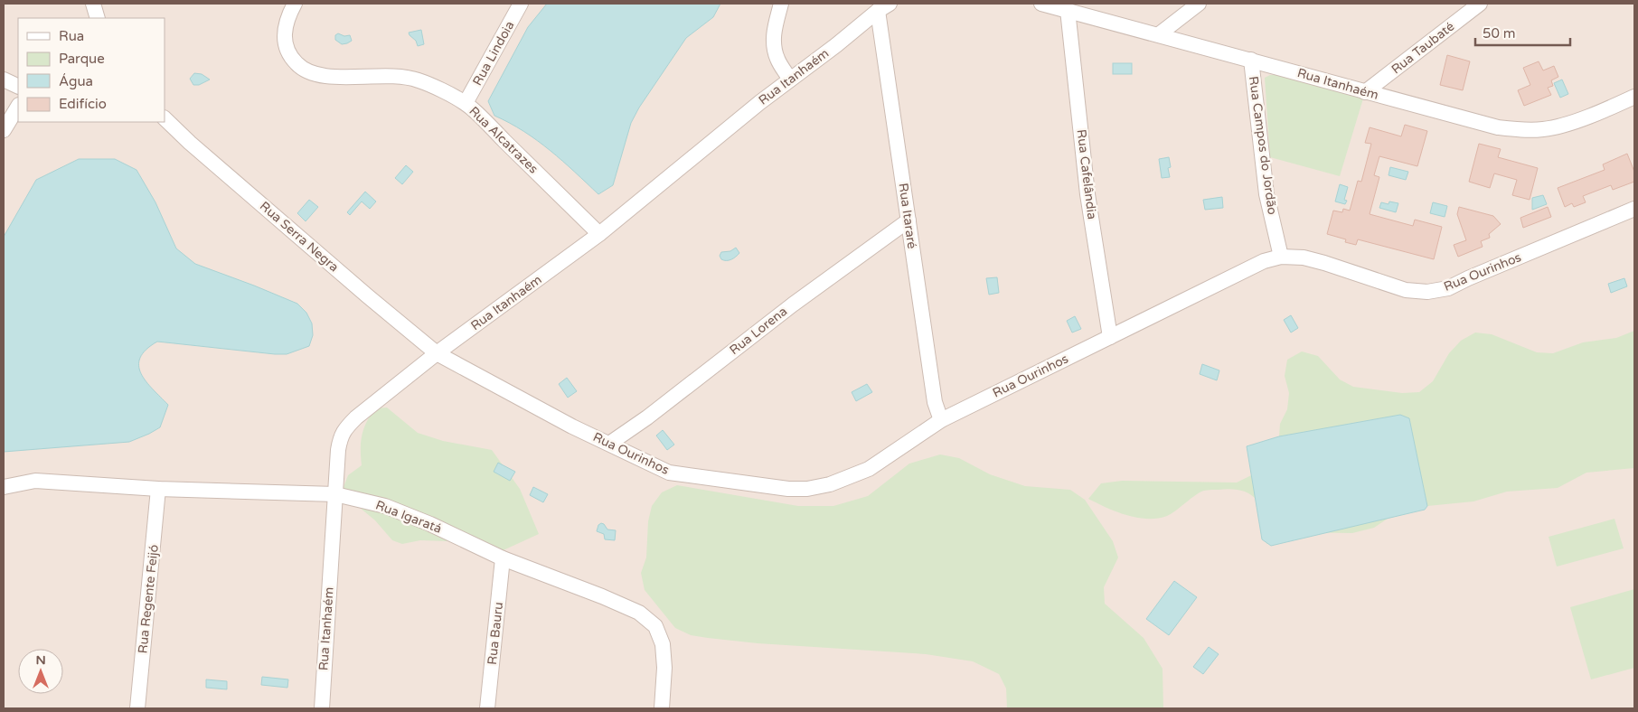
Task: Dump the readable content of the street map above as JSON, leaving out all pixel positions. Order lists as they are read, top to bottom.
{
  "streets": {
    "street": [
      "Rua Taubaté",
      "Rua Lindoia",
      "Rua Itanhaém",
      "Rua Alcatrazes",
      "Rua Campos do Jordão",
      "Rua Cafelândia",
      "Rua Itararé",
      "Rua Serra Negra",
      "Rua Ourinhos",
      "Rua Lorena",
      "Rua Igaratá",
      "Rua Regente Feijó",
      "Rua Bauru"
    ]
  },
  "crossings": [
    ["Rua Taubaté", "Rua Itanhaém"],
    ["Rua Lindoia", "Rua Alcatrazes"],
    ["Rua Itanhaém", "Rua Alcatrazes"],
    ["Rua Itanhaém", "Rua Campos do Jordão"],
    ["Rua Itanhaém", "Rua Cafelândia"],
    ["Rua Itanhaém", "Rua Itararé"],
    ["Rua Itanhaém", "Rua Serra Negra"],
    ["Rua Itanhaém", "Rua Ourinhos"],
    ["Rua Itanhaém", "Rua Igaratá"],
    ["Rua Campos do Jordão", "Rua Ourinhos"],
    ["Rua Cafelândia", "Rua Ourinhos"],
    ["Rua Itararé", "Rua Ourinhos"],
    ["Rua Itararé", "Rua Lorena"],
    ["Rua Serra Negra", "Rua Ourinhos"],
    ["Rua Ourinhos", "Rua Lorena"],
    ["Rua Igaratá", "Rua Regente Feijó"],
    ["Rua Igaratá", "Rua Bauru"]
  ],
  "legend": [
    "Rua",
    "Parque",
    "Água",
    "Edifício"
  ],
  "scale_bar": "50 m",
  "north": "top"
}
